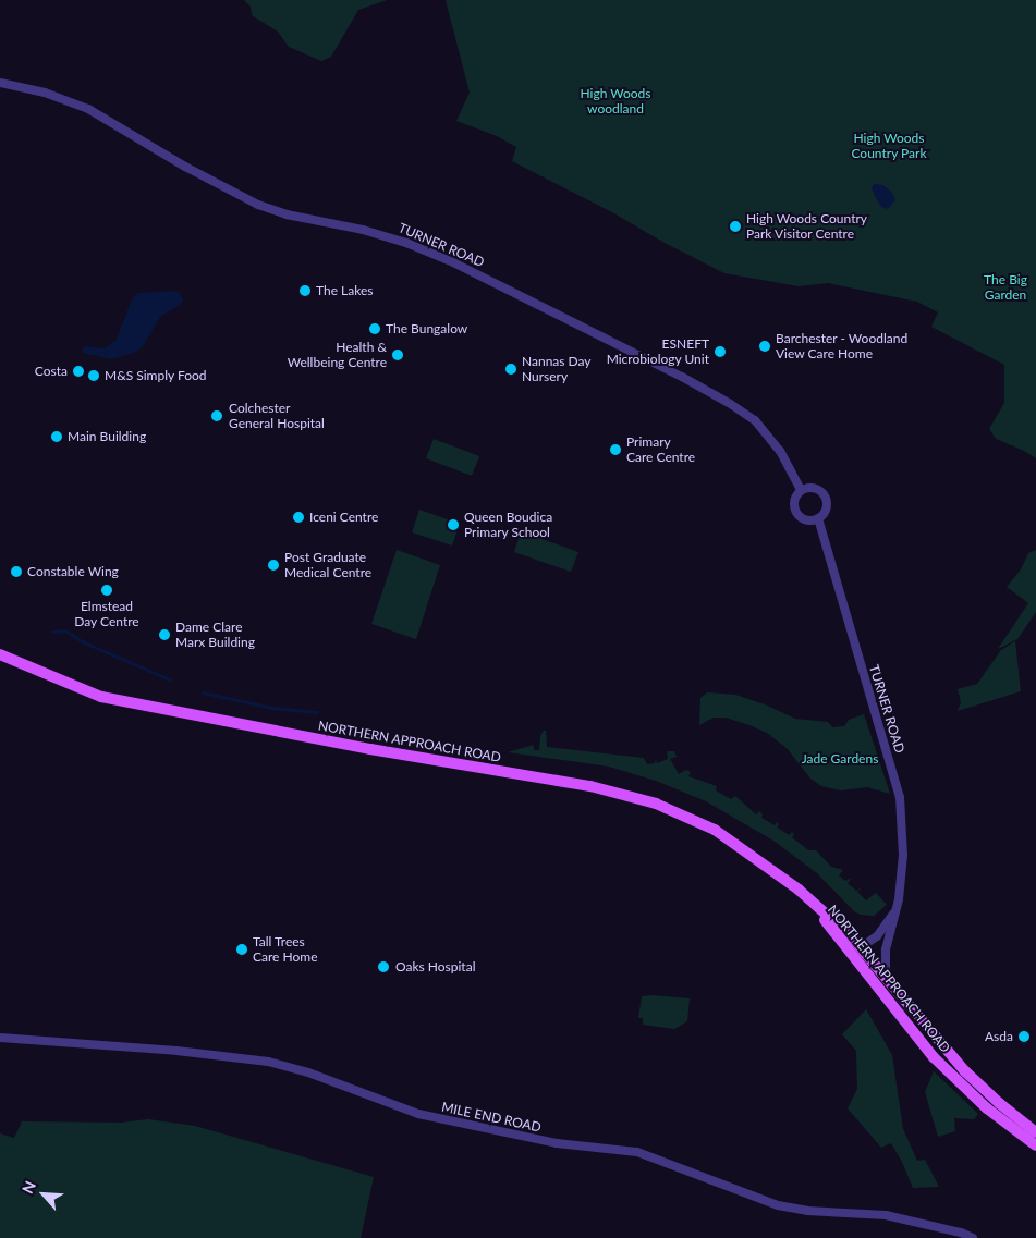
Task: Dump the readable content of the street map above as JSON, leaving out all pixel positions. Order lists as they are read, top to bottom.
{
  "streets": {
    "main road": ["NORTHERN APPROACH ROAD"],
    "street": ["TURNER ROAD", "MILE END ROAD"]
  },
  "crossings": [
    ["TURNER ROAD", "NORTHERN APPROACH ROAD"]
  ],
  "parks": [
    "High Woods woodland",
    "High Woods Country Park",
    "The Big Garden",
    "Jade Gardens"
  ],
  "places": [
    "High Woods Country Park Visitor Centre",
    "The Lakes",
    "The Bungalow",
    "Barchester - Woodland View Care Home",
    "ESNEFT Microbiology Unit",
    "Health & Wellbeing Centre",
    "Nannas Day Nursery",
    "Costa",
    "M&S Simply Food",
    "Colchester General Hospital",
    "Main Building",
    "Primary Care Centre",
    "Iceni Centre",
    "Queen Boudica Primary School",
    "Post Graduate Medical Centre",
    "Constable Wing",
    "Elmstead Day Centre",
    "Dame Clare Marx Building",
    "Tall Trees Care Home",
    "Oaks Hospital",
    "Asda"
  ],
  "north": "top left"
}
